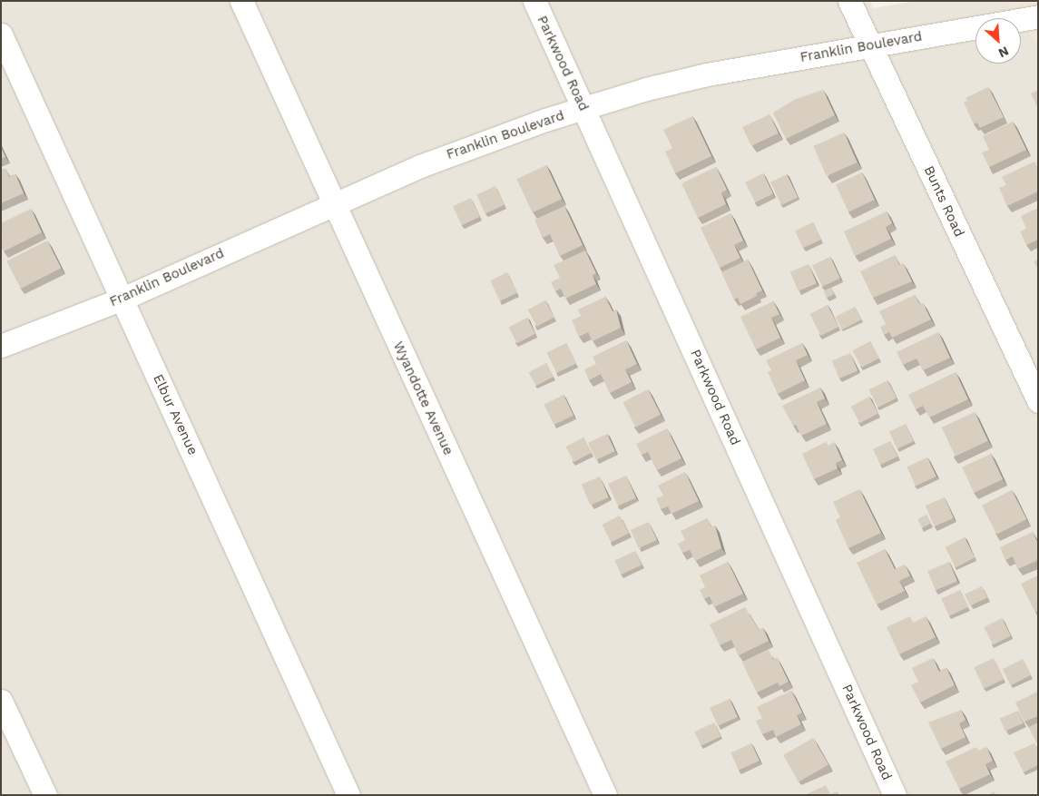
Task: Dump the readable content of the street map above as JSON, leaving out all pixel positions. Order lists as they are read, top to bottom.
{
  "streets": {
    "street": [
      "Franklin Boulevard",
      "Parkwood Road",
      "Bunts Road",
      "Wyandotte Avenue",
      "Elbur Avenue"
    ]
  },
  "crossings": [
    ["Franklin Boulevard", "Parkwood Road"],
    ["Franklin Boulevard", "Bunts Road"],
    ["Franklin Boulevard", "Wyandotte Avenue"],
    ["Franklin Boulevard", "Elbur Avenue"]
  ],
  "north": "bottom right"
}
